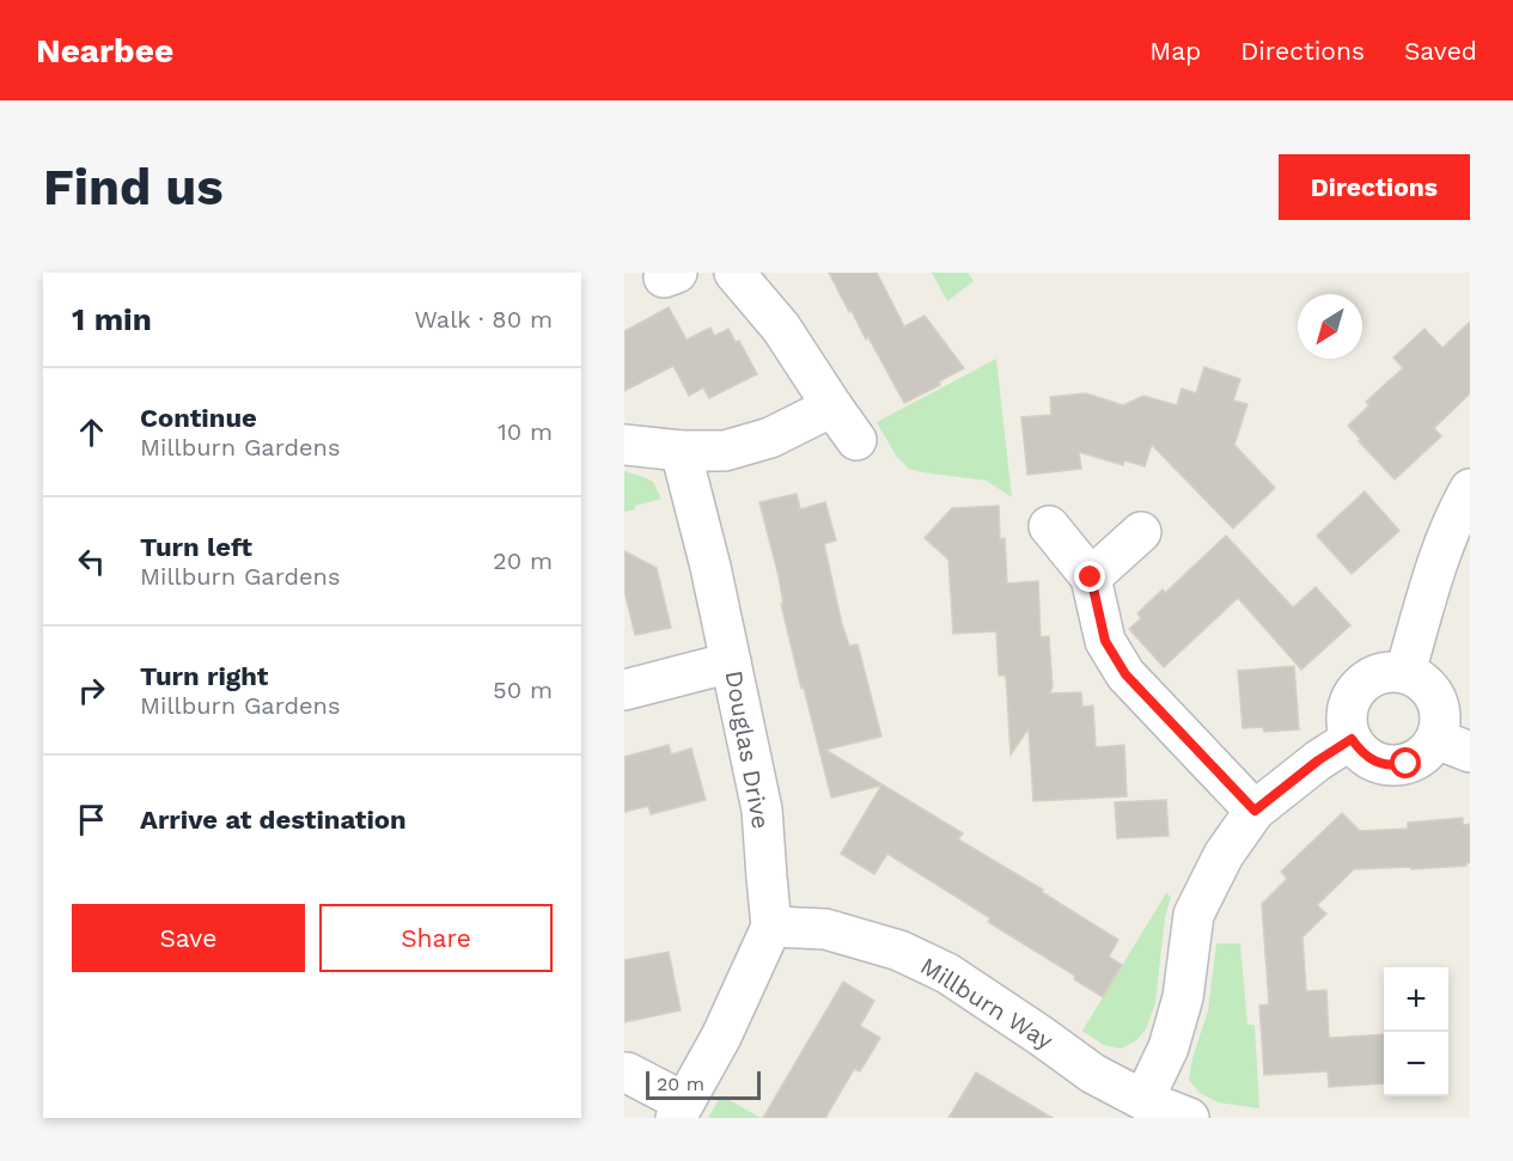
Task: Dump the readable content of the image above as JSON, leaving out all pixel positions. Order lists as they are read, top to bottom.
{
  "streets": {
    "street": ["Douglas Drive", "Millburn Way"]
  },
  "crossings": [
    ["Douglas Drive", "Millburn Way"]
  ],
  "scale_bar": "20 m",
  "north": "bottom left",
  "page": {
    "header": "Nearbee",
    "nav": ["Map", "Directions", "Saved"],
    "buttons": [
      "Directions",
      ["Save", "Share"]
    ],
    "title": "Find us",
    "heading": ["1 min", "Walk · 80 m"],
    "list": [
      ["Continue", "Millburn Gardens", "10 m"],
      ["Turn left", "Millburn Gardens", "20 m"],
      ["Turn right", "Millburn Gardens", "50 m"],
      "Arrive at destination"
    ],
    "map_buttons": ["+", "−"],
    "scale": "20 m"
  }
}
